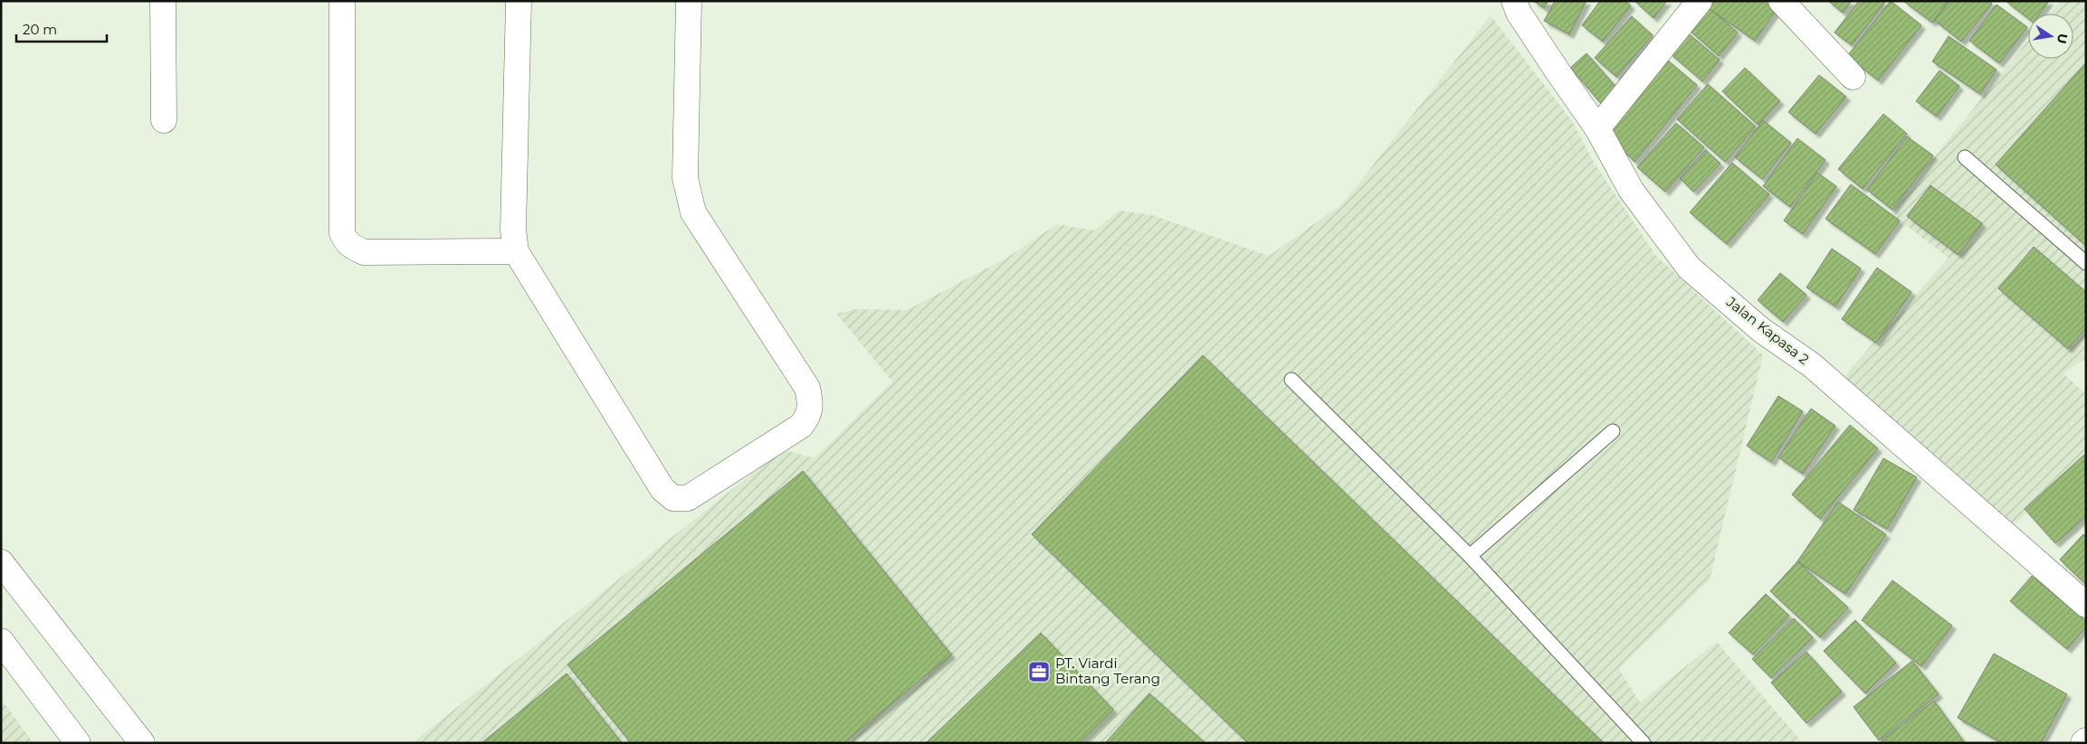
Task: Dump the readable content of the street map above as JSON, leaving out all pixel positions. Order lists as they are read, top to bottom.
{
  "streets": {
    "street": ["Jalan Kapasa 2"]
  },
  "places": {
    "office": ["PT. Viardi Bintang Terang"]
  },
  "scale_bar": "20 m",
  "north": "right"
}
